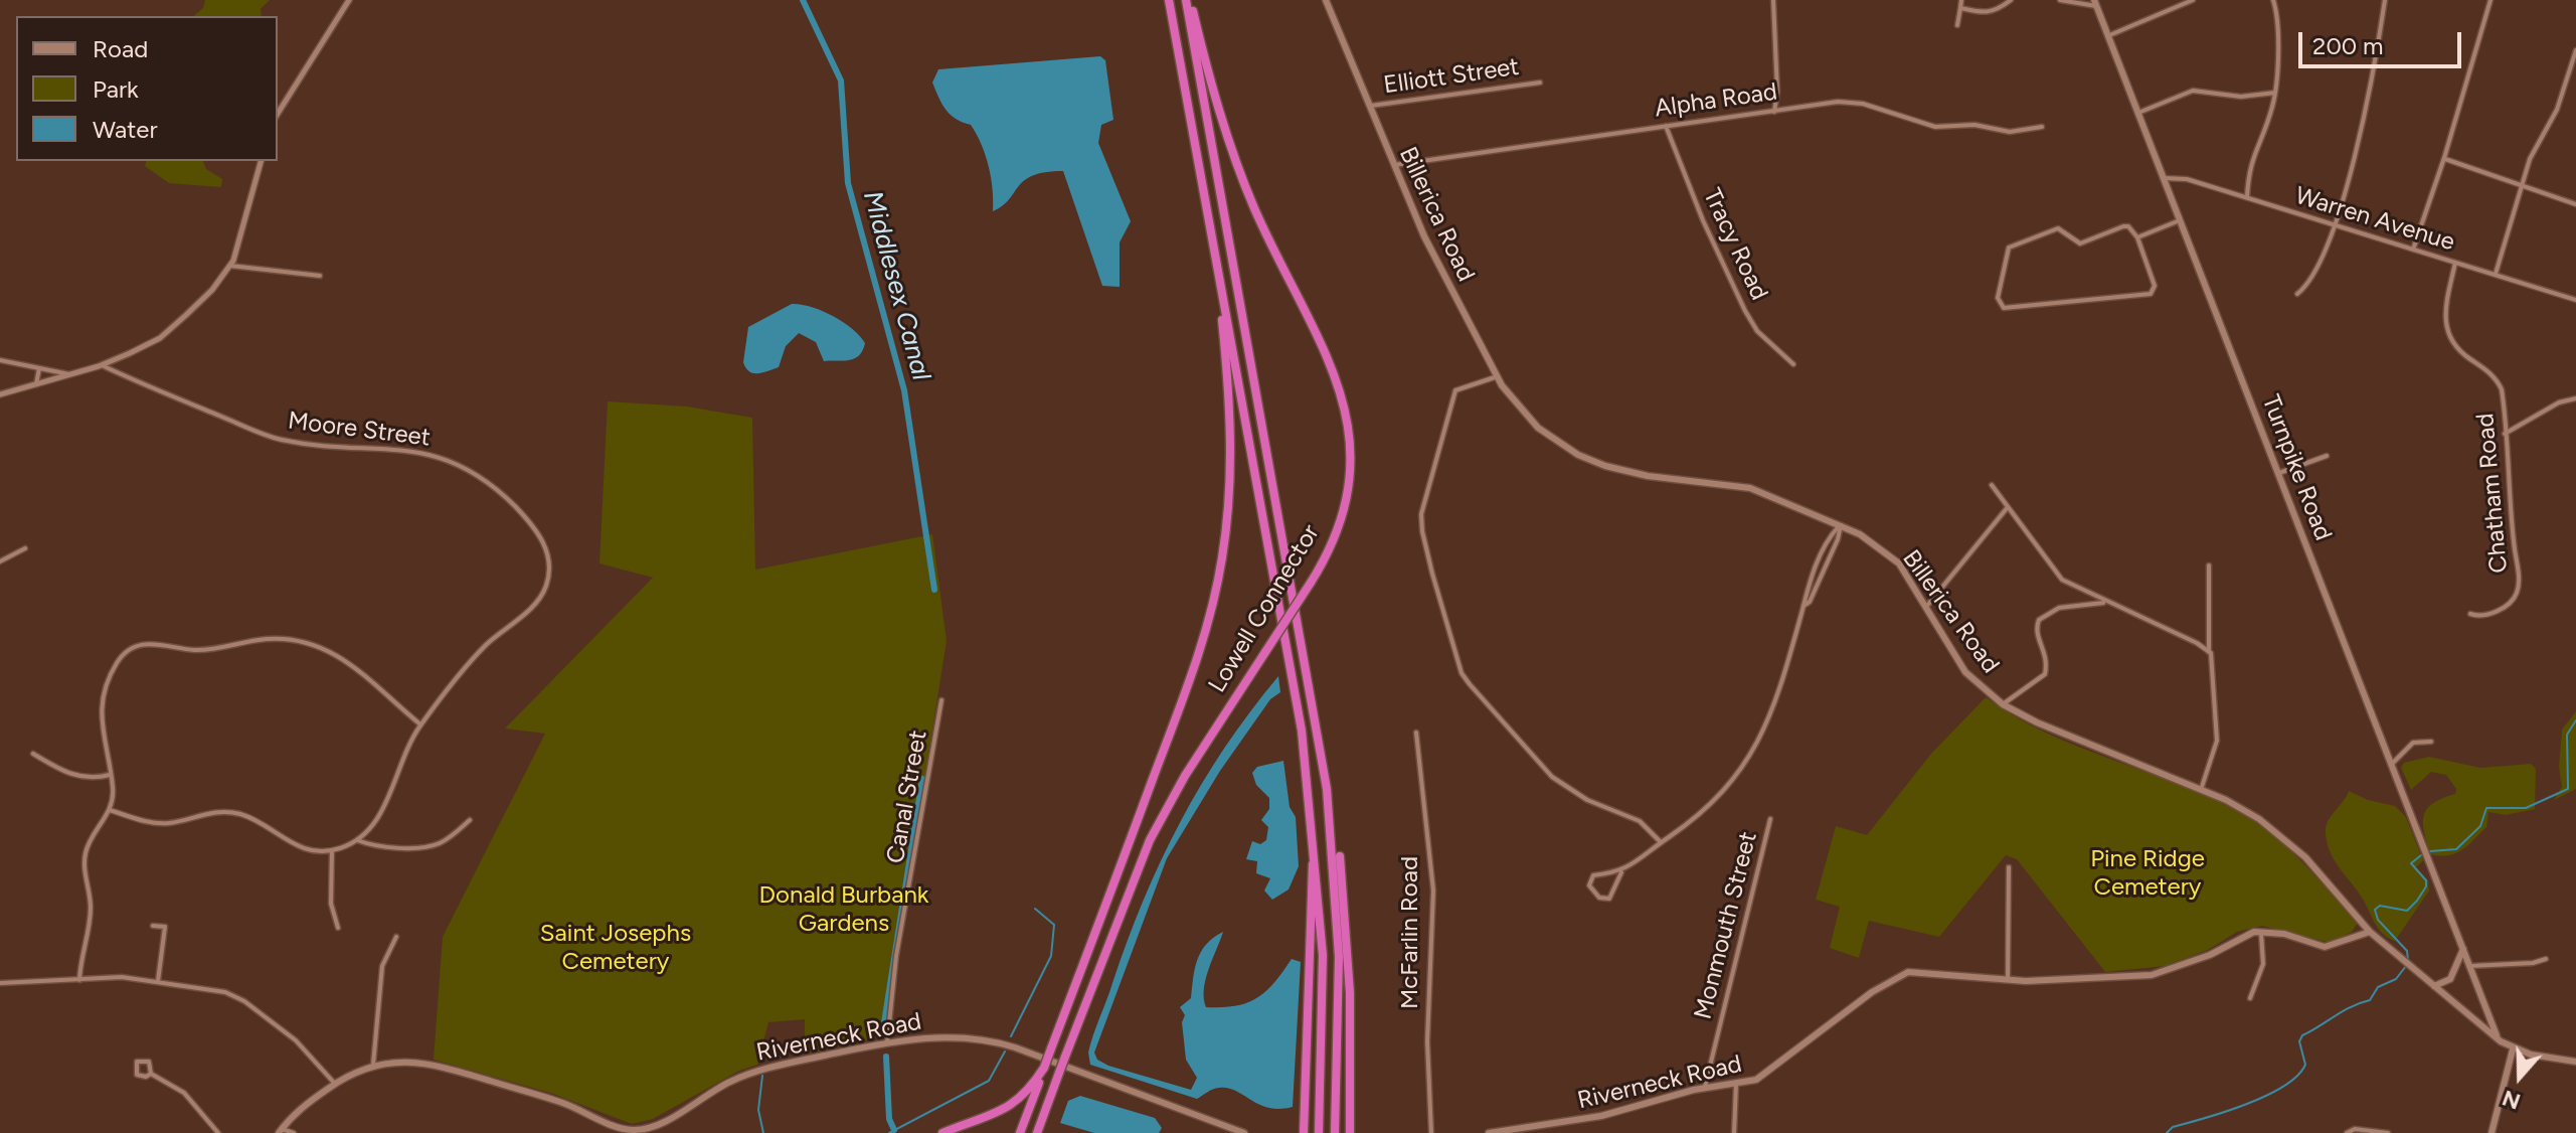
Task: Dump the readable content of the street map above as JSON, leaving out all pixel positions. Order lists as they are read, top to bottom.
{
  "streets": {
    "highway": ["Lowell Connector"],
    "main road": ["Billerica Road", "Turnpike Road", "Riverneck Road"],
    "street": [
      "Elliott Street",
      "Alpha Road",
      "Warren Avenue",
      "Tracy Road",
      "Moore Street",
      "Chatham Road",
      "Canal Street",
      "Monmouth Street",
      "McFarlin Road"
    ]
  },
  "crossings": [
    ["Elliott Street", "Billerica Road"],
    ["Alpha Road", "Billerica Road"],
    ["Alpha Road", "Tracy Road"],
    ["Billerica Road", "Turnpike Road"],
    ["Warren Avenue", "Turnpike Road"],
    ["Warren Avenue", "Chatham Road"],
    ["Canal Street", "Riverneck Road"],
    ["Monmouth Street", "Riverneck Road"]
  ],
  "water": ["Middlesex Canal"],
  "parks": ["Pine Ridge Cemetery", "Donald Burbank Gardens", "Saint Josephs Cemetery"],
  "legend": ["Road", "Park", "Water"],
  "scale_bar": "200 m",
  "north": "bottom"
}
